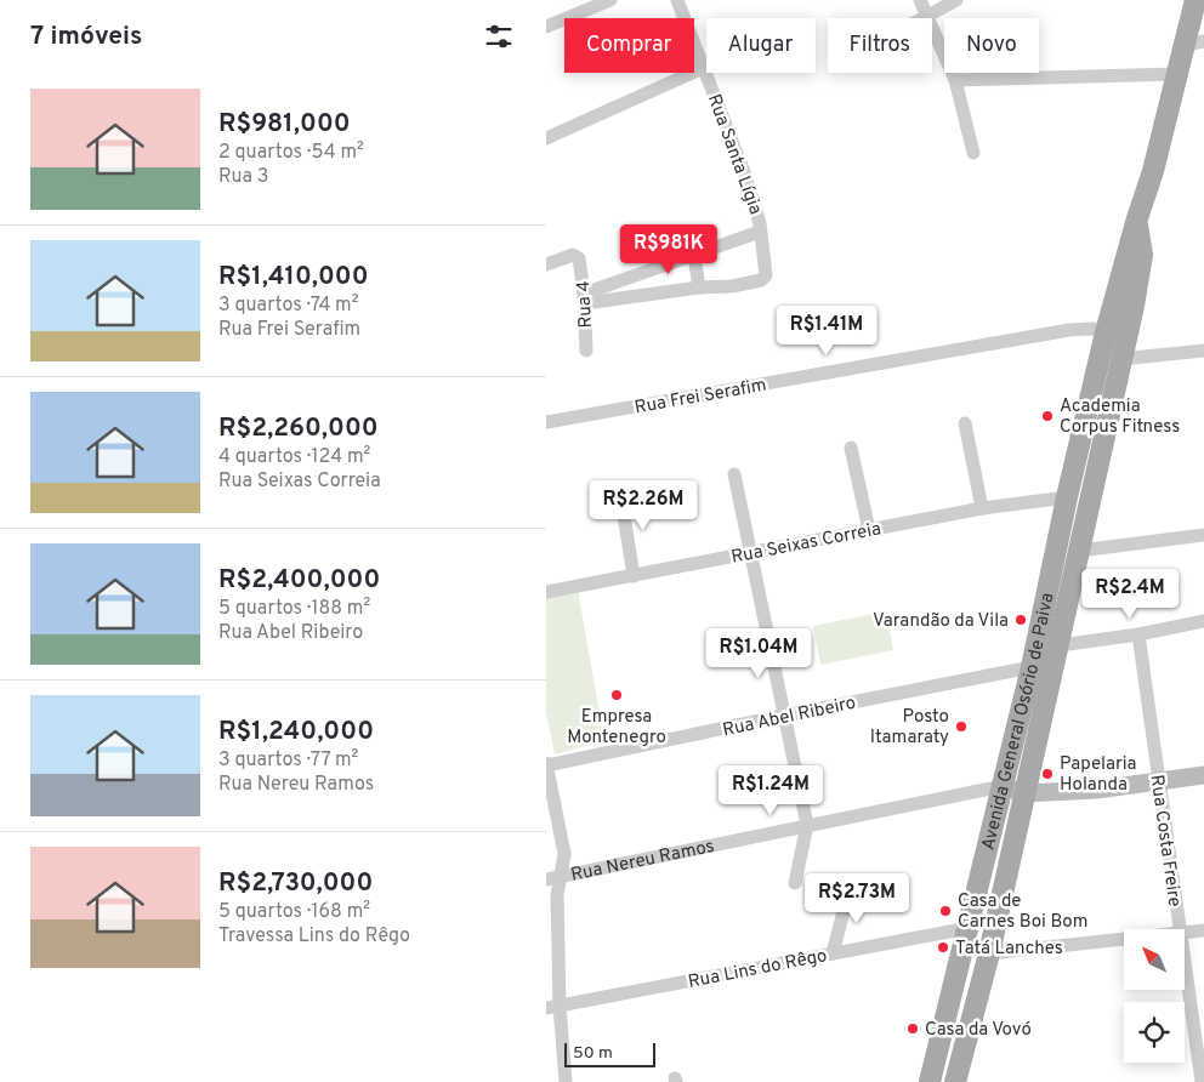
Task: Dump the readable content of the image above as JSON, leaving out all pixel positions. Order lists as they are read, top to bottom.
{
  "streets": {
    "main road": ["Avenida General Osório de Paiva"],
    "street": [
      "Rua Santa Lígia",
      "Rua 4",
      "Rua Frei Serafim",
      "Rua Seixas Correia",
      "Rua Abel Ribeiro",
      "Rua Costa Freire",
      "Rua Nereu Ramos",
      "Rua Lins do Rêgo"
    ]
  },
  "crossings": [
    ["Rua Santa Lígia", "Rua 4"],
    ["Rua Frei Serafim", "Avenida General Osório de Paiva"],
    ["Rua Seixas Correia", "Avenida General Osório de Paiva"],
    ["Rua Abel Ribeiro", "Avenida General Osório de Paiva"],
    ["Avenida General Osório de Paiva", "Rua Nereu Ramos"],
    ["Avenida General Osório de Paiva", "Rua Lins do Rêgo"],
    ["Rua Costa Freire", "Rua Nereu Ramos"]
  ],
  "places": [
    "Academia Corpus Fitness",
    "Varandão da Vila",
    "Empresa Montenegro",
    "Posto Itamaraty",
    "Papelaria Holanda",
    "Casa de Carnes Boi Bom",
    "Tatá Lanches",
    "Casa da Vovó"
  ],
  "scale_bar": "50 m",
  "north": "top left",
  "page": {
    "heading": "7 imóveis",
    "chip": [
      "Comprar",
      "Alugar",
      "Filtros",
      "Novo"
    ],
    "list": [
      {
        "name": "R$981,000",
        "note": "2 quartos · 54 m² · Rua 3"
      },
      {
        "name": "R$1,410,000",
        "note": "3 quartos · 74 m² · Rua Frei Serafim"
      },
      {
        "name": "R$2,260,000",
        "note": "4 quartos · 124 m² · Rua Seixas Correia"
      },
      {
        "name": "R$2,400,000",
        "note": "5 quartos · 188 m² · Rua Abel Ribeiro"
      },
      {
        "name": "R$1,240,000",
        "note": "3 quartos · 77 m² · Rua Nereu Ramos"
      },
      {
        "name": "R$2,730,000",
        "note": "5 quartos · 168 m² · Travessa Lins do Rêgo"
      }
    ],
    "price": [
      "R$981K",
      "R$1.41M",
      "R$2.26M",
      "R$2.4M",
      "R$1.04M",
      "R$1.24M",
      "R$2.73M"
    ],
    "scale": "50 m"
  }
}
